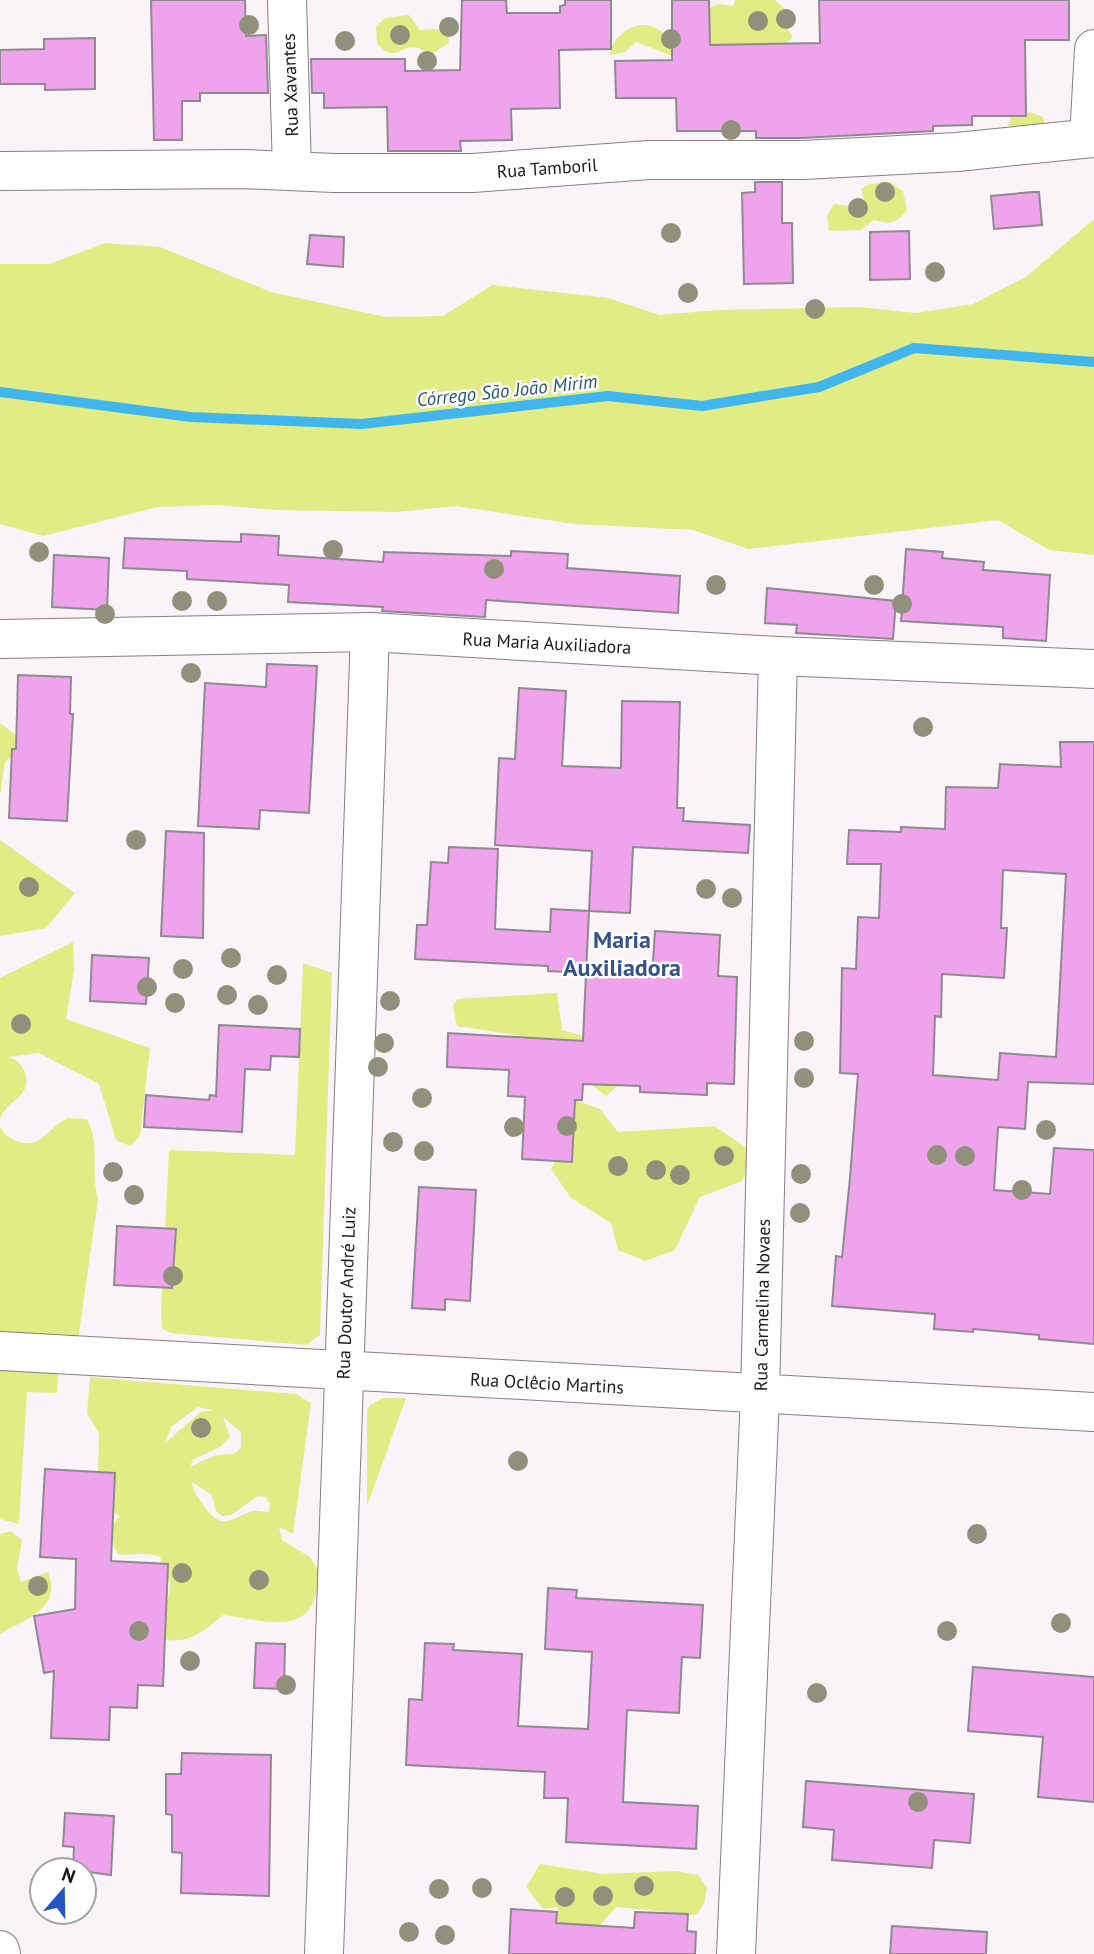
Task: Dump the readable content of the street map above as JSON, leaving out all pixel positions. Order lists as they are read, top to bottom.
{
  "streets": {
    "street": [
      "Rua Xavantes",
      "Rua Tamboril",
      "Rua Maria Auxiliadora",
      "Rua Doutor André Luiz",
      "Rua Carmelina Novaes",
      "Rua Oclêcio Martins"
    ]
  },
  "crossings": [
    ["Rua Xavantes", "Rua Tamboril"],
    ["Rua Maria Auxiliadora", "Rua Doutor André Luiz"],
    ["Rua Maria Auxiliadora", "Rua Carmelina Novaes"],
    ["Rua Doutor André Luiz", "Rua Oclêcio Martins"],
    ["Rua Carmelina Novaes", "Rua Oclêcio Martins"]
  ],
  "districts": ["Maria Auxiliadora"],
  "water": ["Córrego São João Mirim"],
  "north": "top"
}
